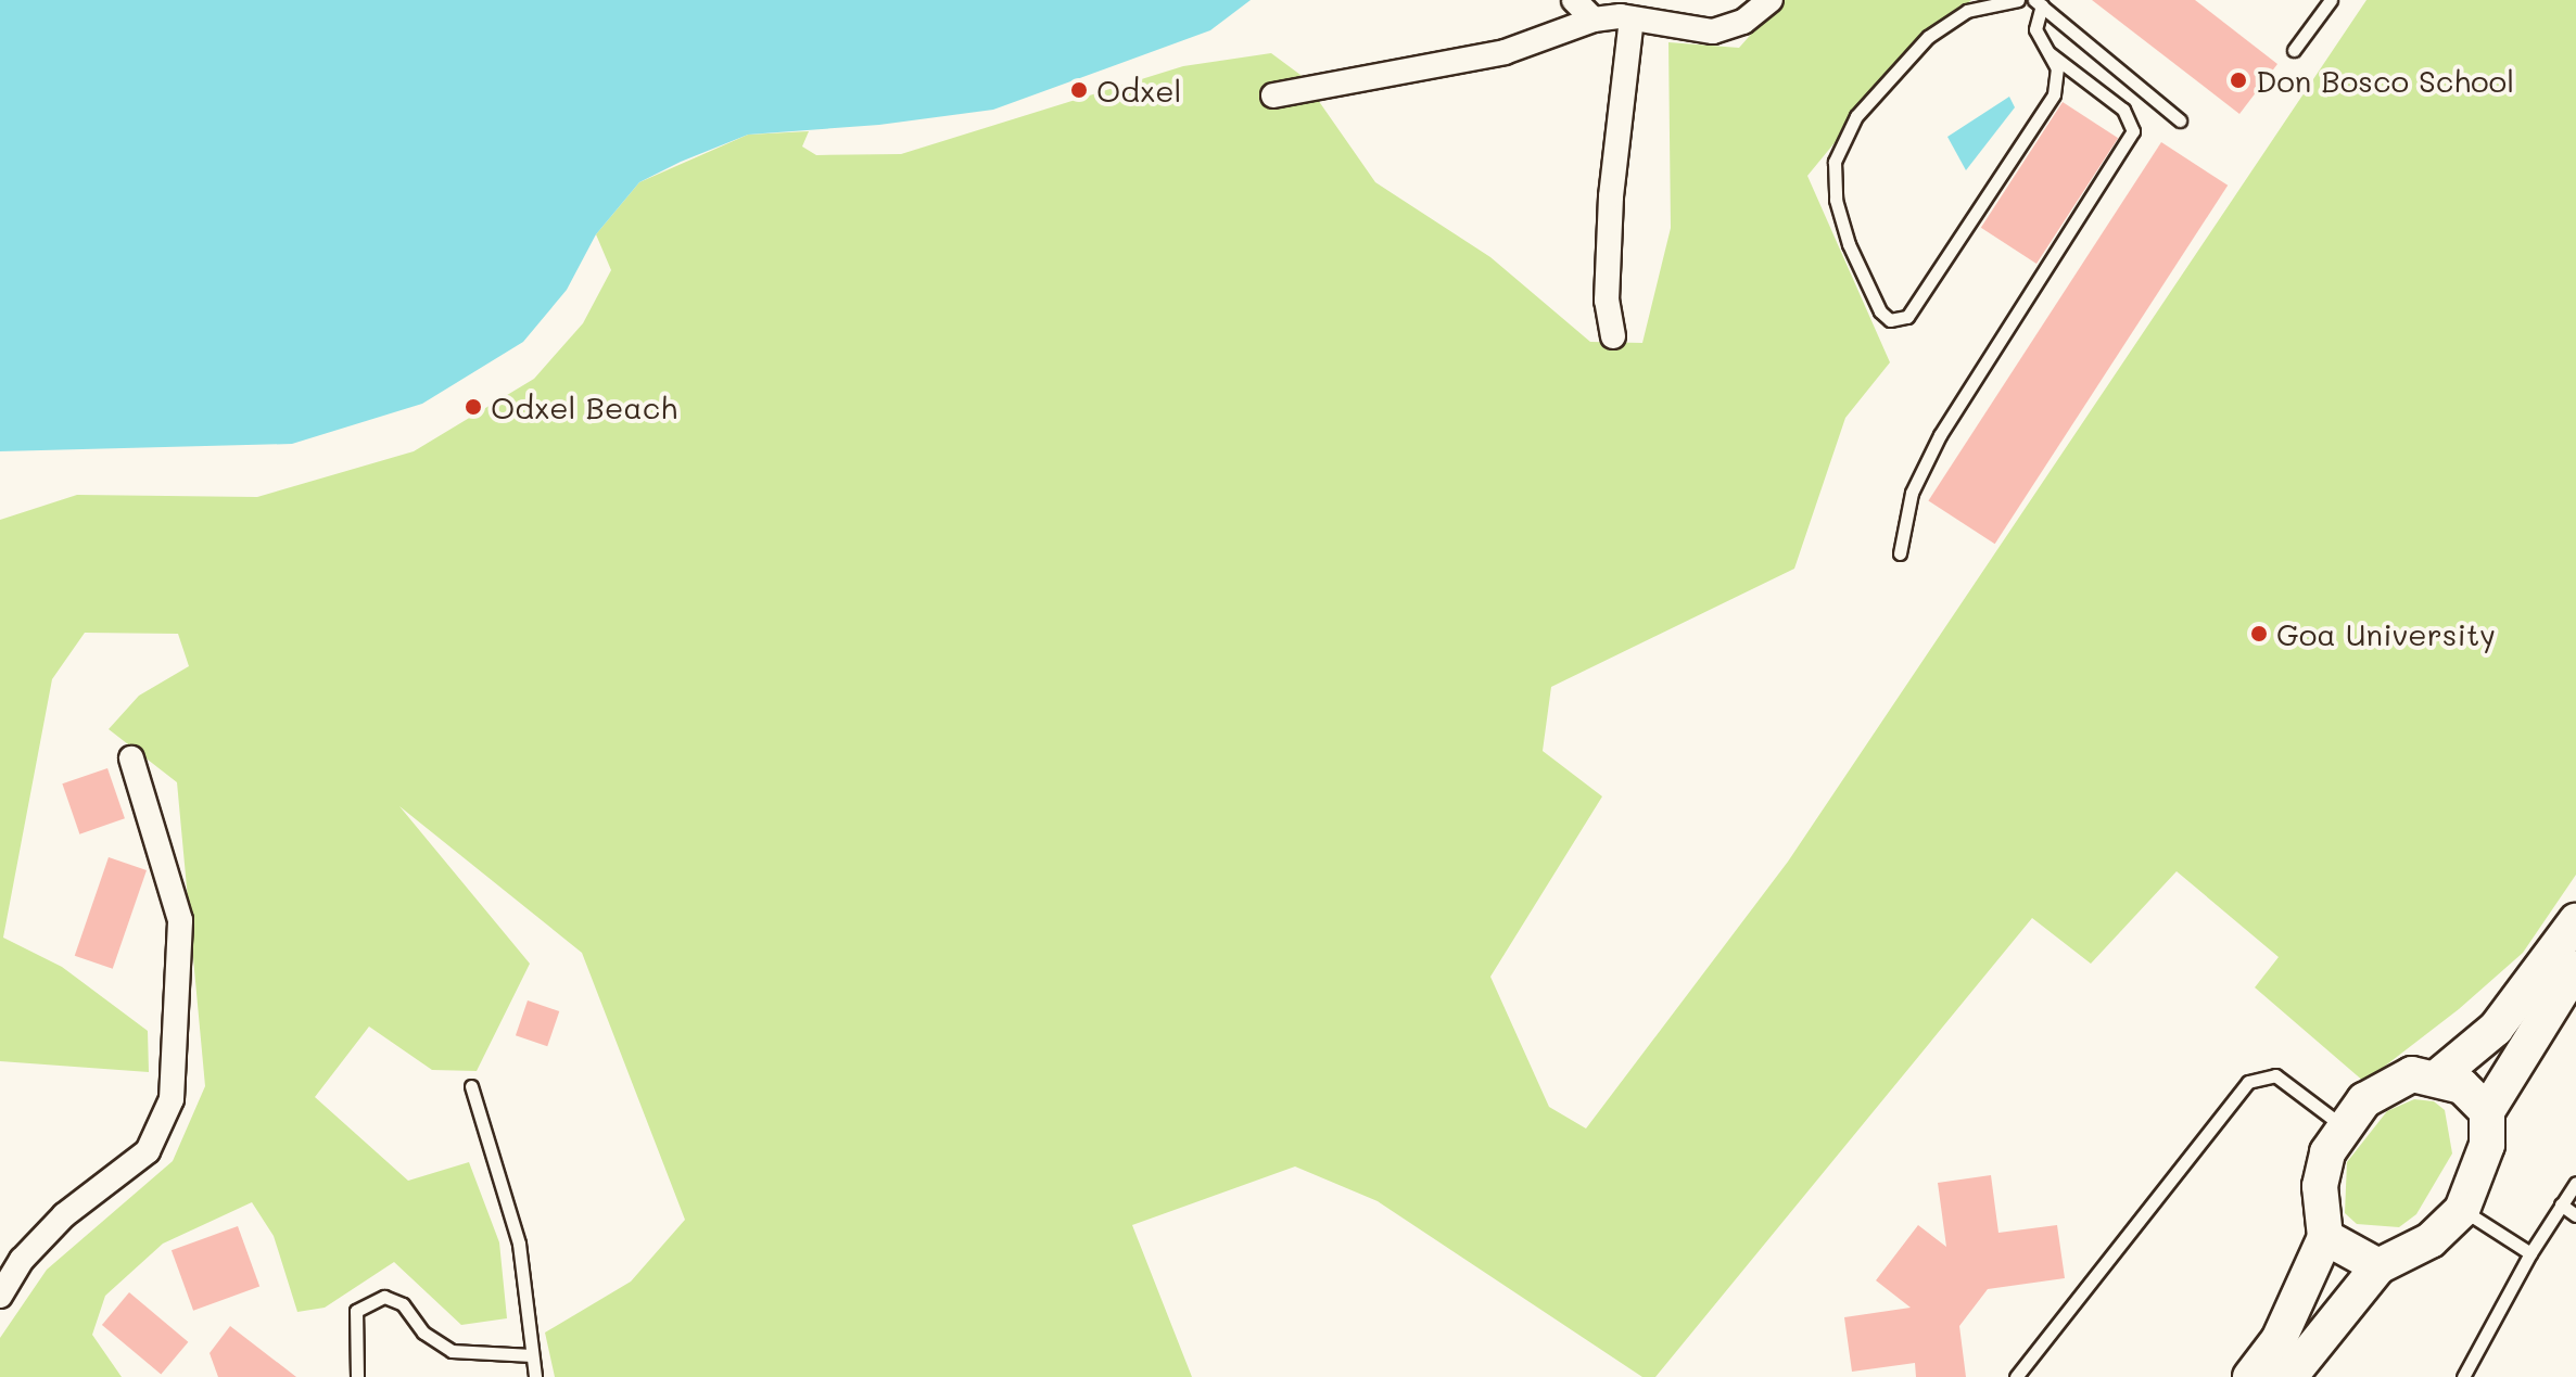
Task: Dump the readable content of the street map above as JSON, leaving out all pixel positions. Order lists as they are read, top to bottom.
{
  "places": [
    "Don Bosco School",
    "Odxel",
    "Odxel Beach",
    "Goa University"
  ]
}
